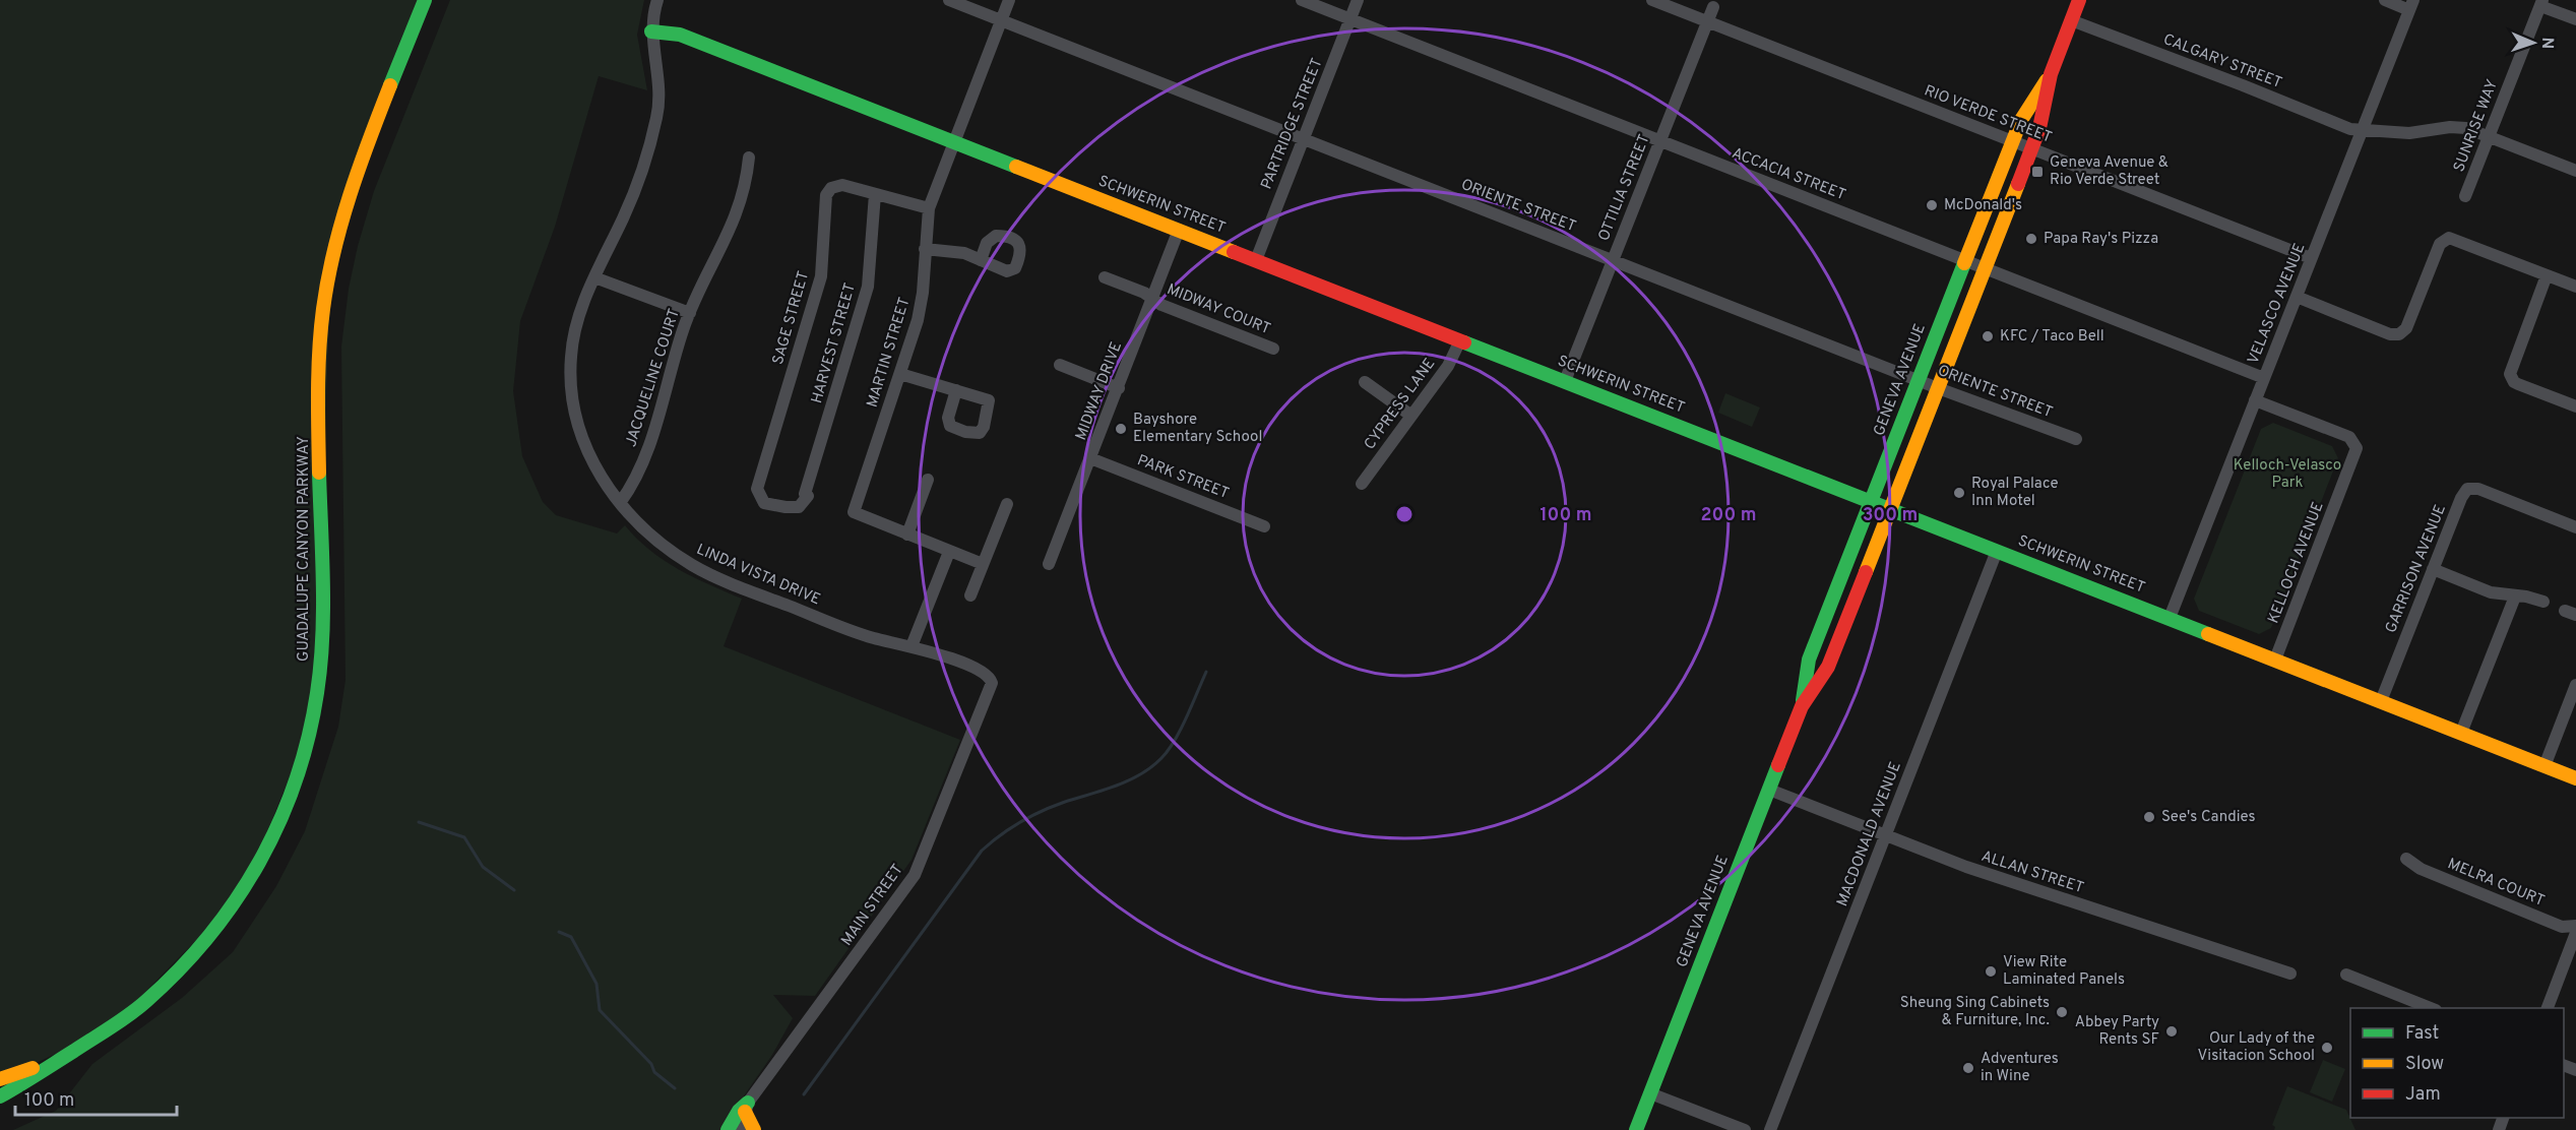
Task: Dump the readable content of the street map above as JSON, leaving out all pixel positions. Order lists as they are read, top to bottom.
{
  "streets": {
    "main road": ["SCHWERIN STREET", "GENEVA AVENUE", "GUADALUPE CANYON PARKWAY"],
    "street": [
      "CALGARY STREET",
      "RIO VERDE STREET",
      "PARTRIDGE STREET",
      "SUNRISE WAY",
      "ACCACIA STREET",
      "OTTILIA STREET",
      "ORIENTE STREET",
      "VELASCO AVENUE",
      "MIDWAY COURT",
      "SAGE STREET",
      "HARVEST STREET",
      "MARTIN STREET",
      "JACQUELINE COURT",
      "MIDWAY DRIVE",
      "CYPRESS LANE",
      "PARK STREET",
      "KELLOCH AVENUE",
      "GARRISON AVENUE",
      "LINDA VISTA DRIVE",
      "MACDONALD AVENUE",
      "ALLAN STREET",
      "MELRA COURT",
      "MAIN STREET"
    ]
  },
  "crossings": [
    ["CALGARY STREET", "SUNRISE WAY"],
    ["CALGARY STREET", "VELASCO AVENUE"],
    ["CALGARY STREET", "GENEVA AVENUE"],
    ["RIO VERDE STREET", "OTTILIA STREET"],
    ["RIO VERDE STREET", "VELASCO AVENUE"],
    ["RIO VERDE STREET", "GENEVA AVENUE"],
    ["PARTRIDGE STREET", "ACCACIA STREET"],
    ["PARTRIDGE STREET", "SCHWERIN STREET"],
    ["PARTRIDGE STREET", "ORIENTE STREET"],
    ["ACCACIA STREET", "OTTILIA STREET"],
    ["ACCACIA STREET", "VELASCO AVENUE"],
    ["ACCACIA STREET", "GENEVA AVENUE"],
    ["OTTILIA STREET", "SCHWERIN STREET"],
    ["OTTILIA STREET", "ORIENTE STREET"],
    ["SCHWERIN STREET", "VELASCO AVENUE"],
    ["SCHWERIN STREET", "MARTIN STREET"],
    ["SCHWERIN STREET", "GENEVA AVENUE"],
    ["SCHWERIN STREET", "MIDWAY DRIVE"],
    ["SCHWERIN STREET", "CYPRESS LANE"],
    ["SCHWERIN STREET", "KELLOCH AVENUE"],
    ["SCHWERIN STREET", "GARRISON AVENUE"],
    ["SCHWERIN STREET", "LINDA VISTA DRIVE"],
    ["SCHWERIN STREET", "MACDONALD AVENUE"],
    ["ORIENTE STREET", "MARTIN STREET"],
    ["ORIENTE STREET", "GENEVA AVENUE"],
    ["VELASCO AVENUE", "KELLOCH AVENUE"],
    ["MIDWAY COURT", "MIDWAY DRIVE"],
    ["SAGE STREET", "HARVEST STREET"],
    ["SAGE STREET", "MARTIN STREET"],
    ["JACQUELINE COURT", "LINDA VISTA DRIVE"],
    ["GENEVA AVENUE", "ALLAN STREET"],
    ["MIDWAY DRIVE", "PARK STREET"],
    ["LINDA VISTA DRIVE", "MAIN STREET"],
    ["MACDONALD AVENUE", "ALLAN STREET"]
  ],
  "parks": ["Kelloch-Velasco Park"],
  "places": {
    "transit": ["Geneva Avenue & Rio Verde Street"],
    "other": [
      "McDonald's",
      "Papa Ray's Pizza",
      "KFC / Taco Bell",
      "Bayshore Elementary School",
      "Royal Palace Inn Motel",
      "See's Candies",
      "View Rite Laminated Panels",
      "Sheung Sing Cabinets & Furniture, Inc.",
      "Abbey Party Rents SF",
      "Our Lady of the Visitacion School",
      "Adventures in Wine"
    ]
  },
  "legend": ["Fast", "Slow", "Jam"],
  "scale_bar": "100 m",
  "north": "right",
  "rings": ["100 m", "200 m", "300 m"]
}
